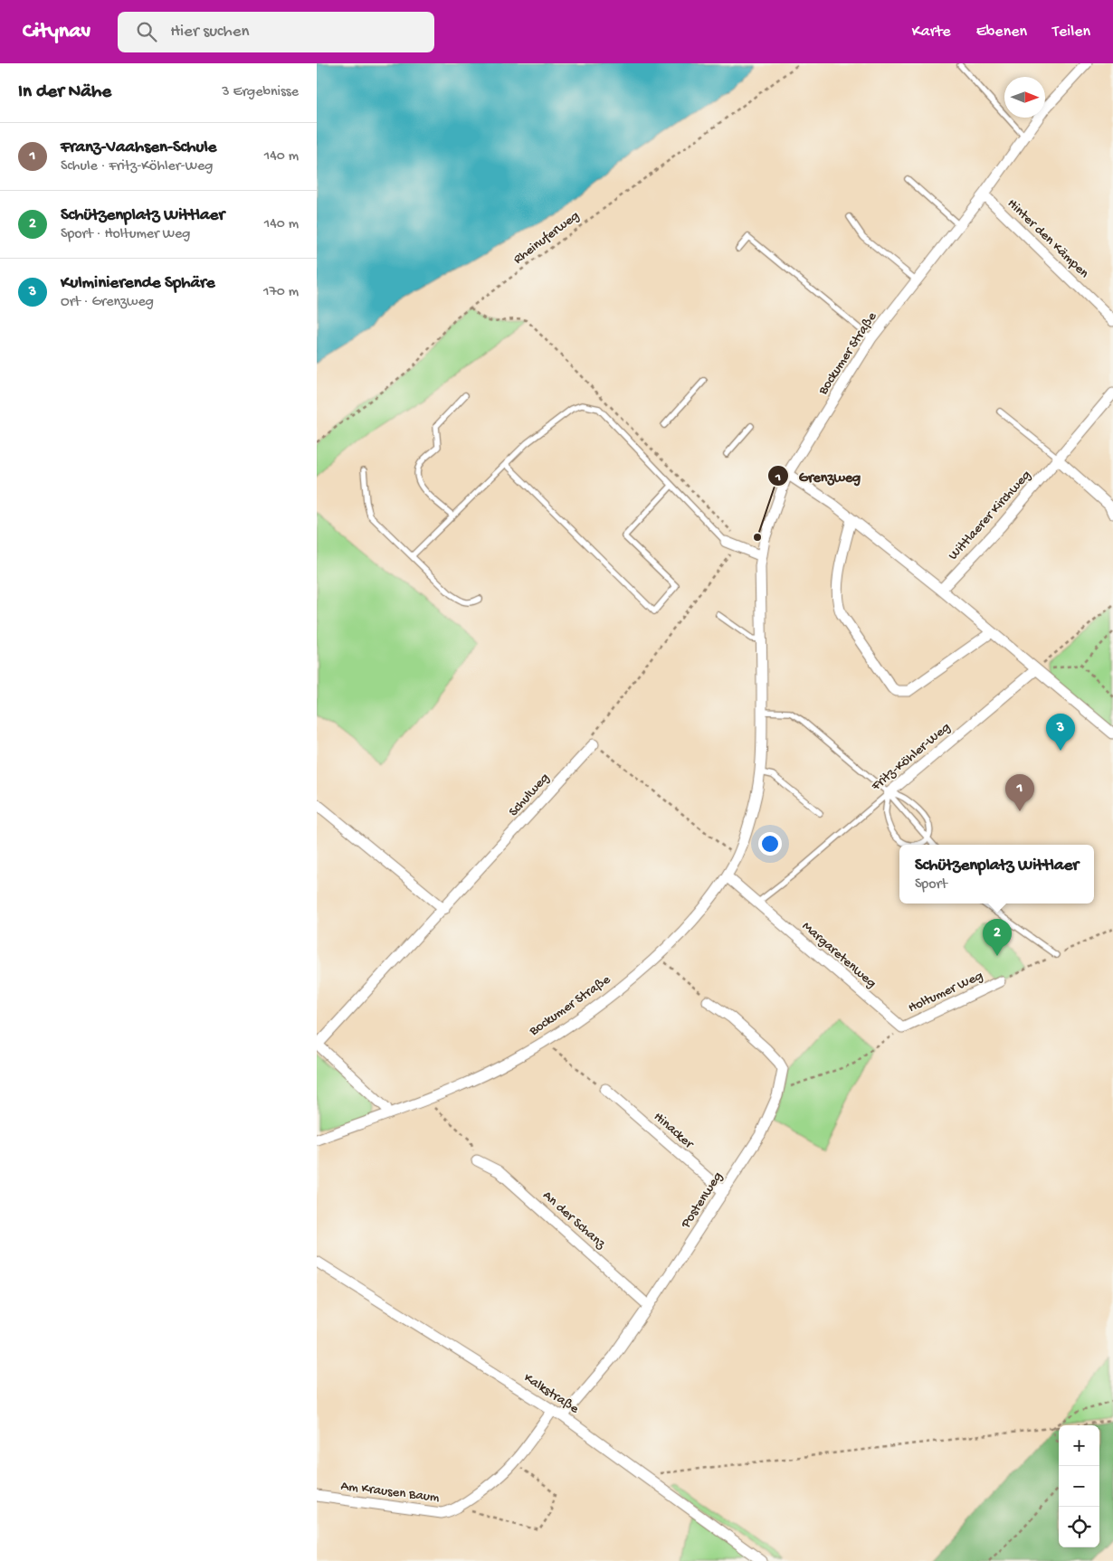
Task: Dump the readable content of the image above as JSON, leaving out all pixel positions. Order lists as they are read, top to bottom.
{
  "streets": {
    "street": [
      "Hinter den Kämpen",
      "Bockumer Straße",
      "Wittlaerer Kirchweg",
      "Fritz-Köhler-Weg",
      "Schulweg",
      "Margaretenweg",
      "Holtumer Weg",
      "Hinacker",
      "Postenweg",
      "An der Schanz",
      "Kalkstraße",
      "Am Krausen Baum"
    ],
    "path": ["Rheinuferweg"]
  },
  "crossings": [
    ["Hinter den Kämpen", "Bockumer Straße"],
    ["Fritz-Köhler-Weg", "Margaretenweg"],
    ["Margaretenweg", "Holtumer Weg"],
    ["Hinacker", "Postenweg"],
    ["Postenweg", "An der Schanz"],
    ["Postenweg", "Kalkstraße"],
    ["Kalkstraße", "Am Krausen Baum"]
  ],
  "places": ["Grenzweg"],
  "north": "right",
  "page": {
    "header": "Citynav",
    "search": "Hier suchen",
    "nav": ["Karte", "Ebenen", "Teilen"],
    "heading": ["In der Nähe", "3 Ergebnisse"],
    "list": [
      {
        "mark": "1",
        "name": "Franz-Vaahsen-Schule",
        "note": "Schule · Fritz-Köhler-Weg",
        "value": "140 m"
      },
      {
        "mark": "2",
        "name": "Schützenplatz Wittlaer",
        "note": "Sport · Holtumer Weg",
        "value": "140 m"
      },
      {
        "mark": "3",
        "name": "Kulminierende Sphäre",
        "note": "Ort · Grenzweg",
        "value": "170 m"
      }
    ],
    "pins": ["3", "1", "2"],
    "popup": ["Schützenplatz Wittlaer", "Sport"],
    "map_buttons": ["+", "−"]
  }
}
